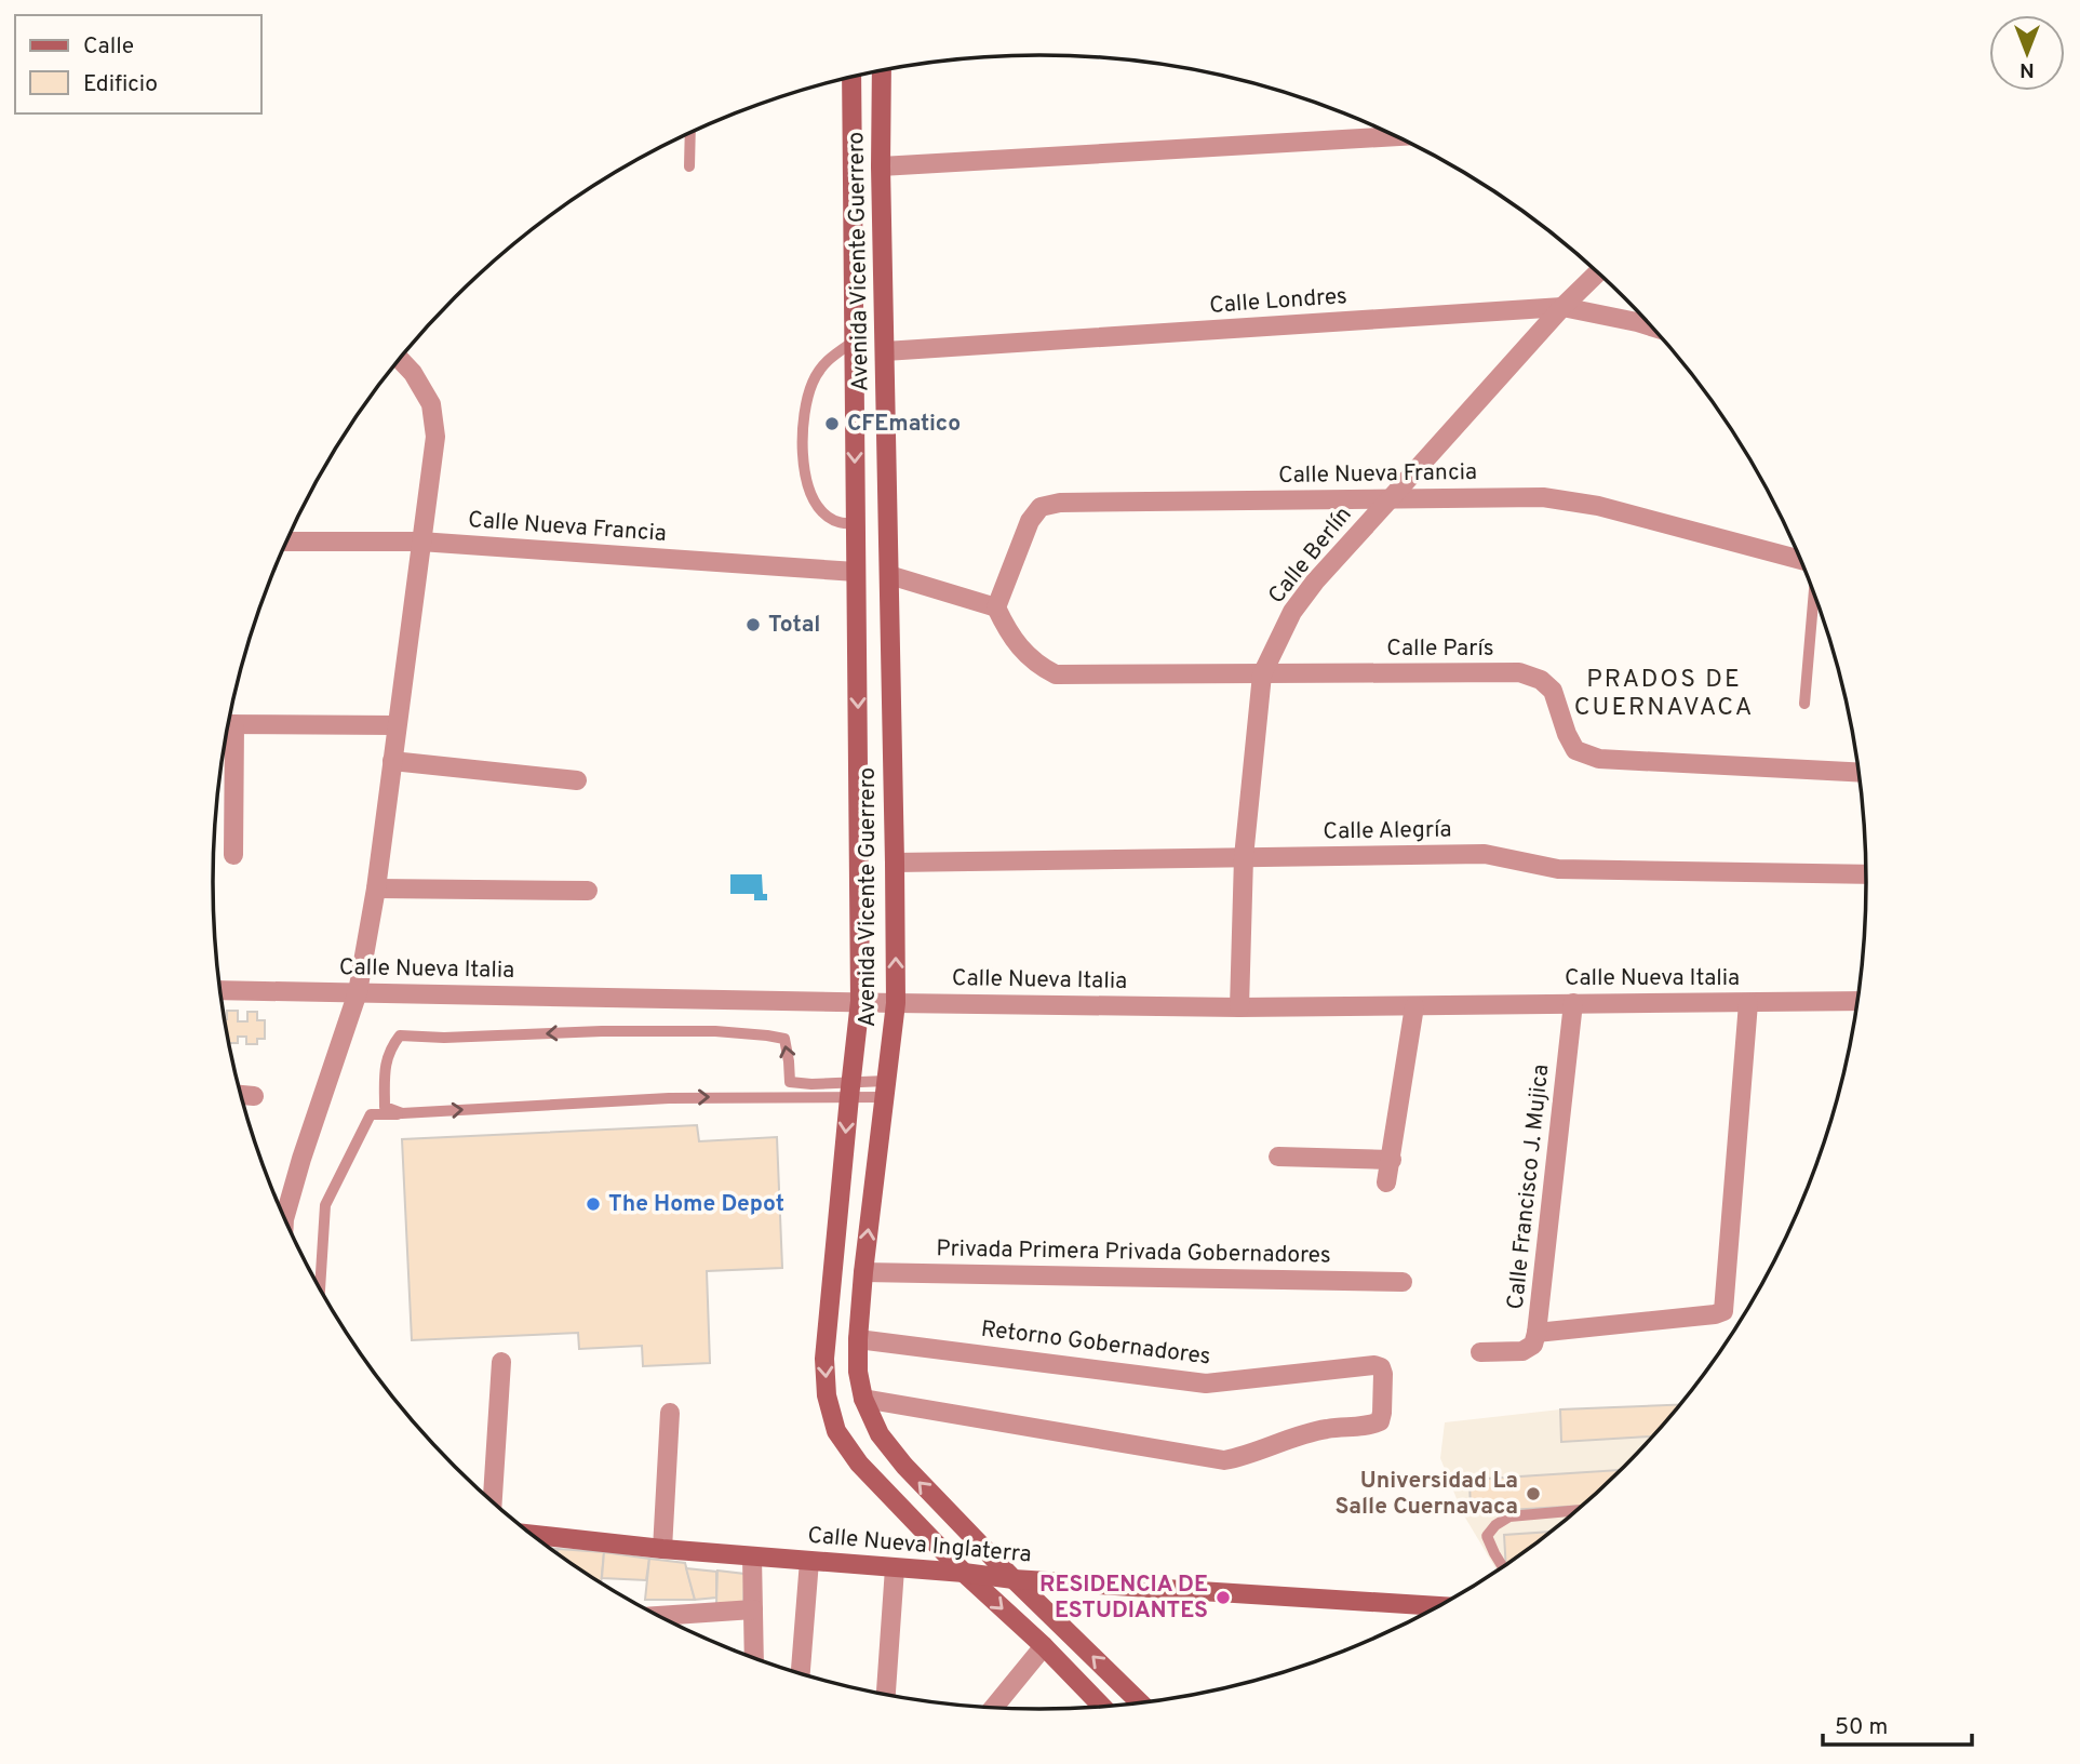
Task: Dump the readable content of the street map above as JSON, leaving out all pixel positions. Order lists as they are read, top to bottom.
{
  "streets": {
    "main road": ["Avenida Vicente Guerrero", "Calle Nueva Inglaterra"],
    "street": [
      "Calle Londres",
      "Calle Nueva Francia",
      "Calle Berlín",
      "Calle París",
      "Calle Alegría",
      "Calle Nueva Italia",
      "Calle Francisco J. Mujica",
      "Privada Primera Privada Gobernadores",
      "Retorno Gobernadores"
    ]
  },
  "crossings": [
    ["Avenida Vicente Guerrero", "Calle Londres"],
    ["Avenida Vicente Guerrero", "Calle Nueva Francia"],
    ["Avenida Vicente Guerrero", "Calle Alegría"],
    ["Avenida Vicente Guerrero", "Calle Nueva Italia"],
    ["Avenida Vicente Guerrero", "Privada Primera Privada Gobernadores"],
    ["Avenida Vicente Guerrero", "Retorno Gobernadores"],
    ["Avenida Vicente Guerrero", "Calle Nueva Inglaterra"],
    ["Calle Londres", "Calle Berlín"],
    ["Calle Nueva Francia", "Calle Berlín"],
    ["Calle Nueva Francia", "Calle París"],
    ["Calle Berlín", "Calle París"],
    ["Calle Berlín", "Calle Alegría"],
    ["Calle Berlín", "Calle Nueva Italia"],
    ["Calle Nueva Italia", "Calle Francisco J. Mujica"]
  ],
  "districts": ["PRADOS DE CUERNAVACA"],
  "places": [
    "CFEmatico",
    "Total",
    "The Home Depot",
    "Universidad La Salle Cuernavaca",
    "RESIDENCIA DE ESTUDIANTES"
  ],
  "legend": ["Calle", "Edificio"],
  "scale_bar": "50 m",
  "north": "bottom"
}
